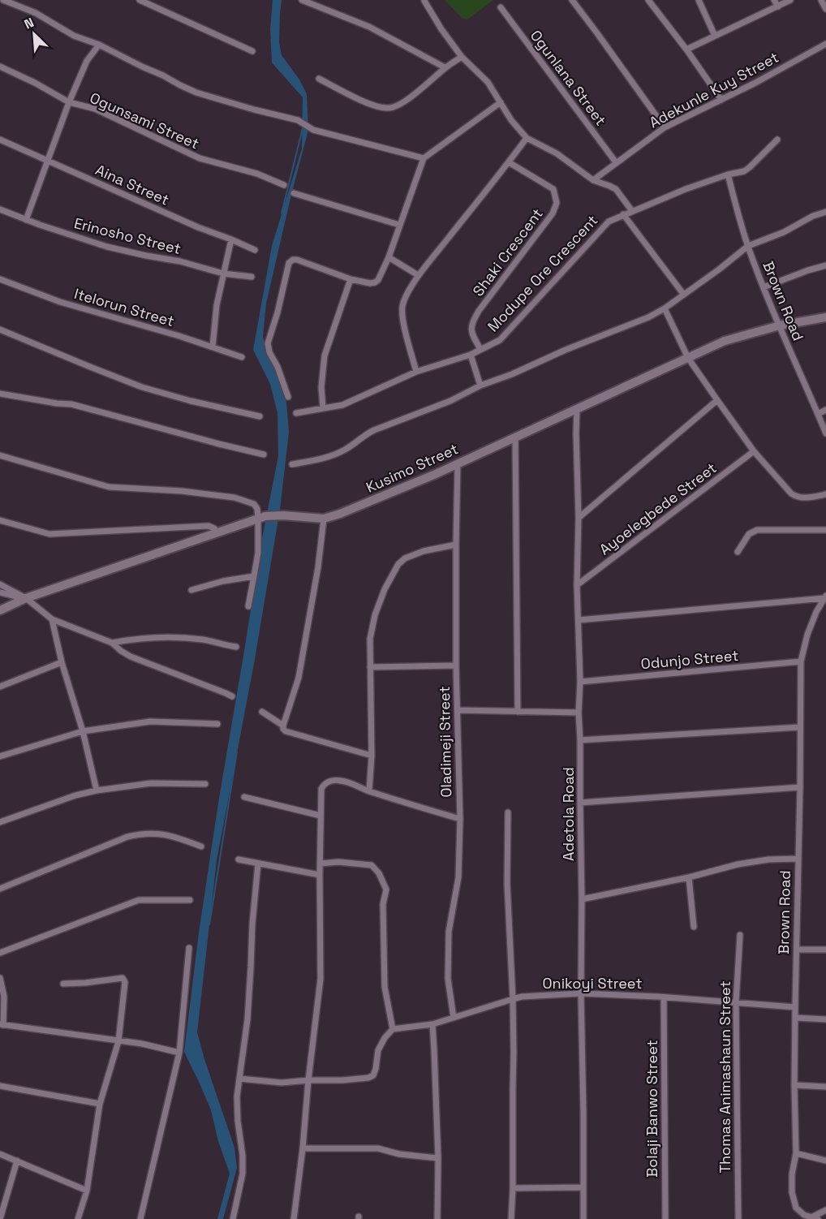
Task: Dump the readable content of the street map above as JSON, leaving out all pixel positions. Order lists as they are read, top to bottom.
{
  "streets": {
    "street": [
      "Ogunlana Street",
      "Adekunle Kuy Street",
      "Ogunsami Street",
      "Aina Street",
      "Erinosho Street",
      "Shaki Crescent",
      "Modupe Ore Crescent",
      "Brown Road",
      "Itelorun Street",
      "Kusimo Street",
      "Ayoelegbede Street",
      "Odunjo Street",
      "Oladimeji Street",
      "Adetola Road",
      "Onikoyi Street",
      "Thomas Animashaun Street",
      "Bolaji Banwo Street"
    ]
  },
  "crossings": [
    ["Ogunlana Street", "Adekunle Kuy Street"],
    ["Shaki Crescent", "Modupe Ore Crescent"],
    ["Modupe Ore Crescent", "Brown Road"],
    ["Brown Road", "Kusimo Street"],
    ["Brown Road", "Odunjo Street"],
    ["Brown Road", "Onikoyi Street"],
    ["Kusimo Street", "Oladimeji Street"],
    ["Kusimo Street", "Adetola Road"],
    ["Ayoelegbede Street", "Adetola Road"],
    ["Odunjo Street", "Adetola Road"],
    ["Oladimeji Street", "Onikoyi Street"],
    ["Adetola Road", "Onikoyi Street"],
    ["Onikoyi Street", "Thomas Animashaun Street"],
    ["Onikoyi Street", "Bolaji Banwo Street"]
  ],
  "north": "top left"
}
